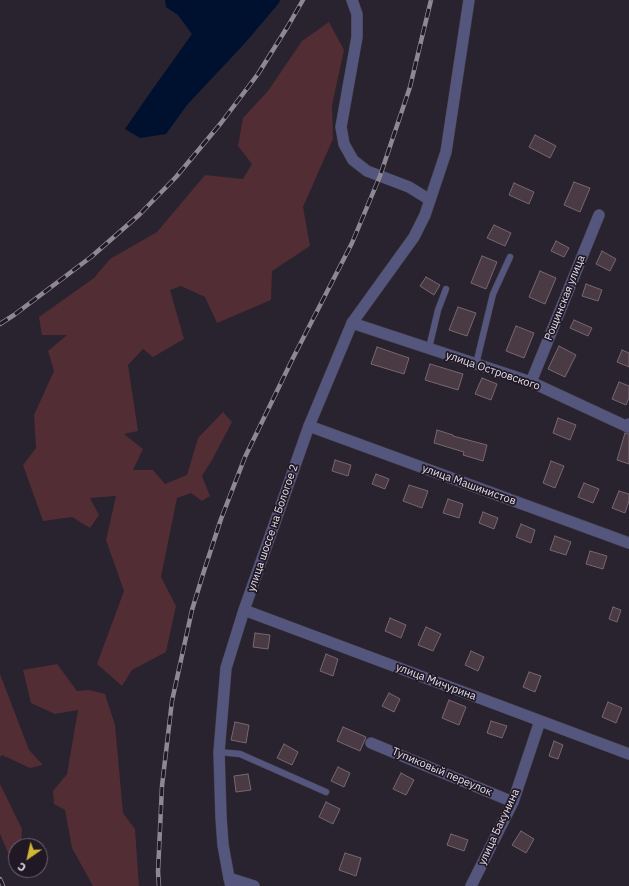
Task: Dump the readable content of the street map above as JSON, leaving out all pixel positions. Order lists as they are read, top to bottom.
{
  "streets": {
    "street": [
      "Рощинская улица",
      "улица Островского",
      "улица Машинистов",
      "улица шоссе на Бологое 2",
      "улица Мичурина",
      "Тупиковый переулок",
      "улица Бакунина"
    ]
  },
  "crossings": [
    ["Рощинская улица", "улица Островского"],
    ["улица Островского", "улица шоссе на Бологое 2"],
    ["улица Машинистов", "улица шоссе на Бологое 2"],
    ["улица шоссе на Бологое 2", "улица Мичурина"],
    ["улица Мичурина", "улица Бакунина"],
    ["Тупиковый переулок", "улица Бакунина"]
  ],
  "north": "bottom left"
}
